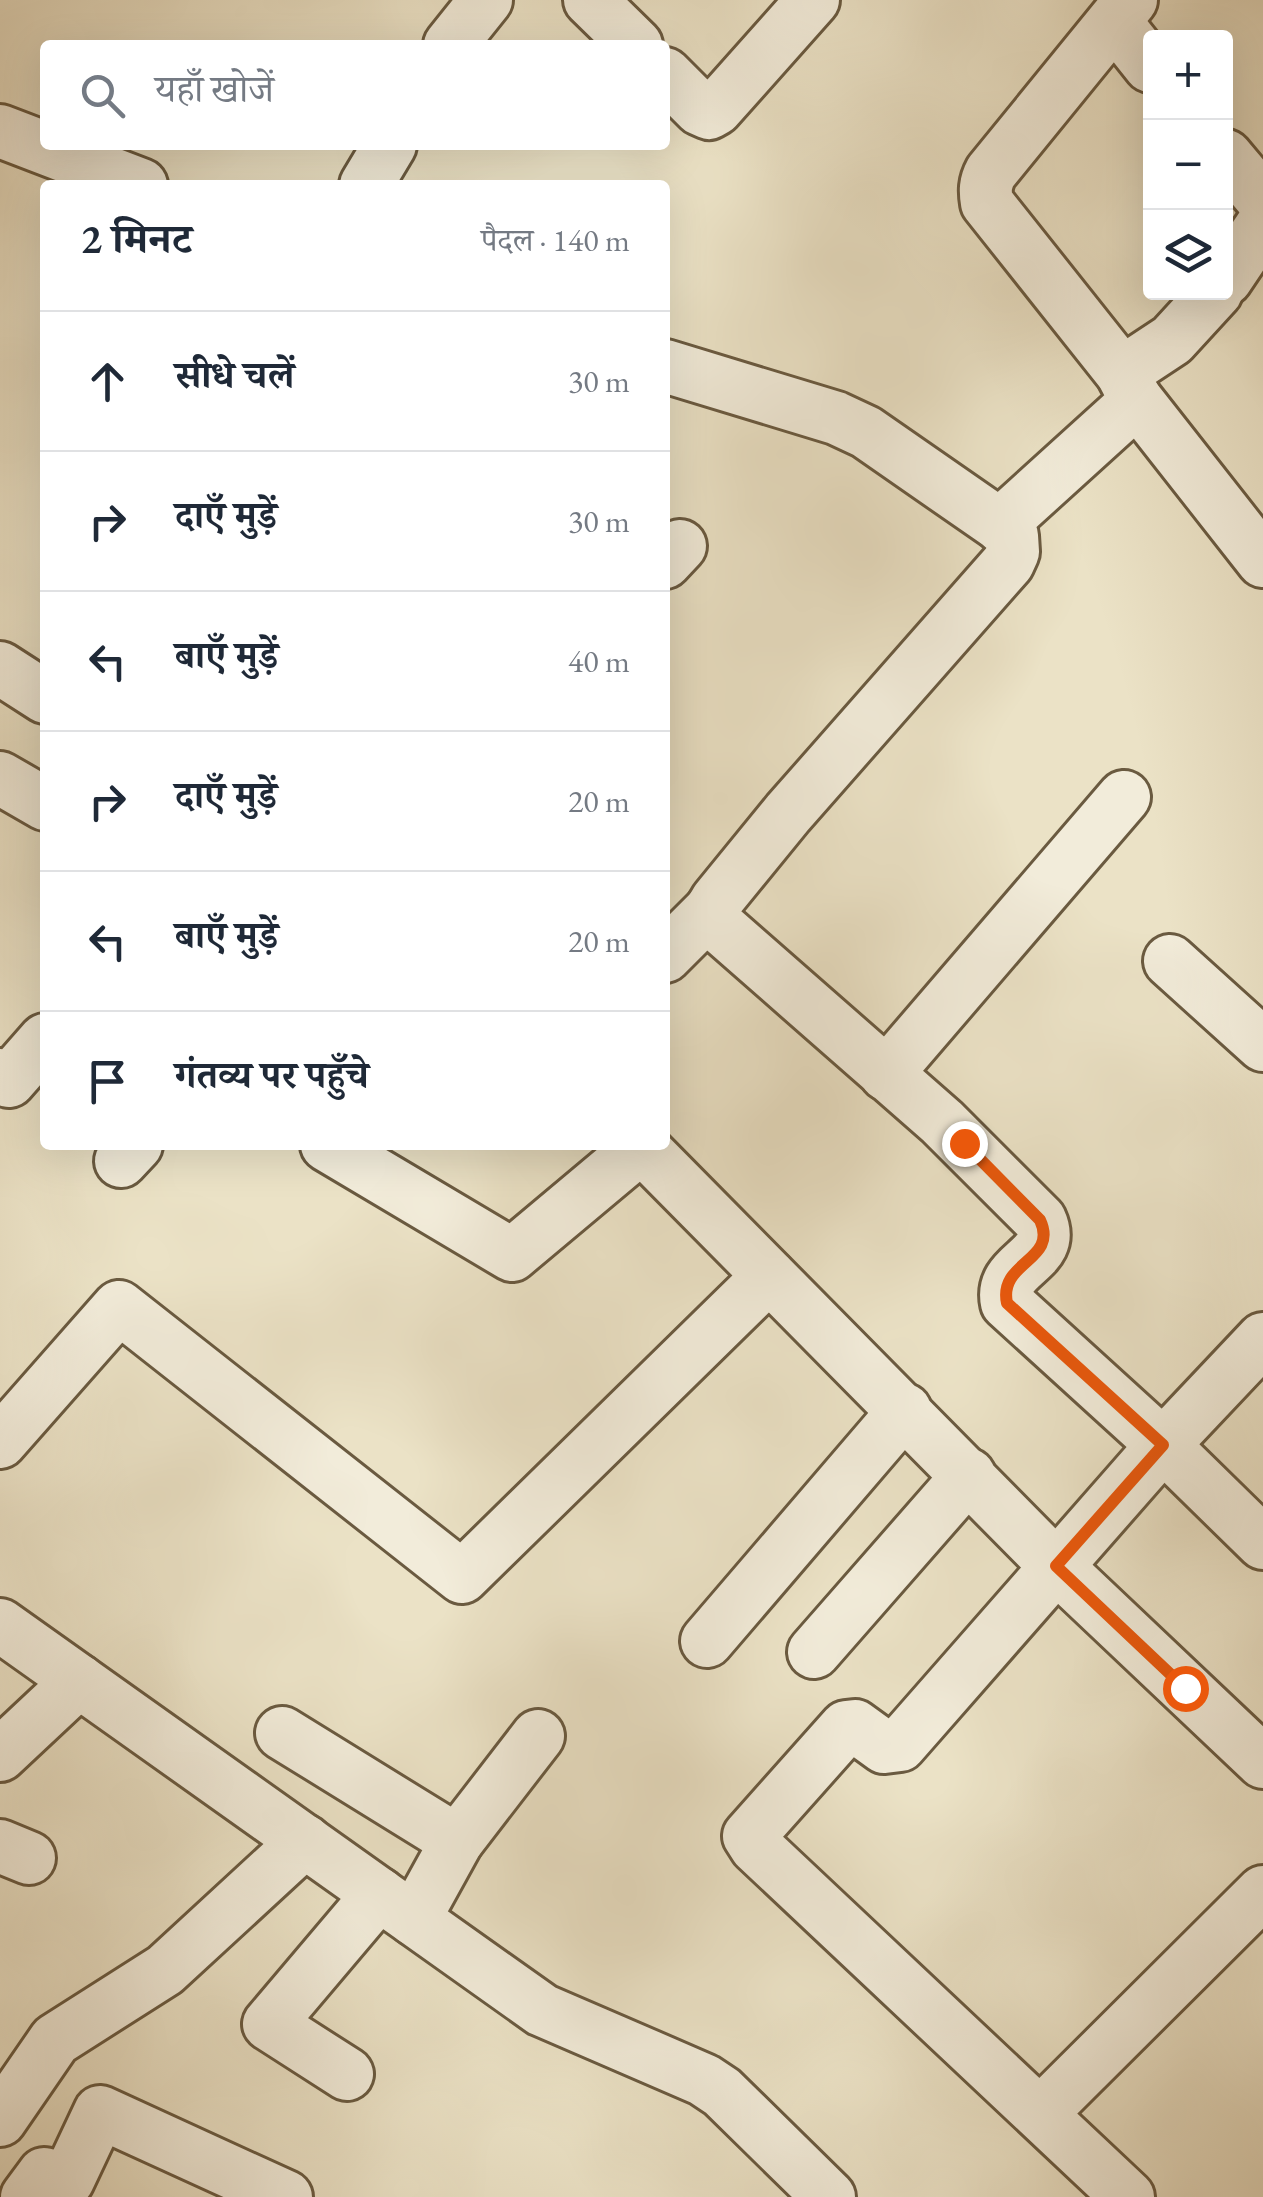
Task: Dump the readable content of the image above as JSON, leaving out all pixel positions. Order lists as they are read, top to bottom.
{
  "page": {
    "map_buttons": ["+", "−"],
    "search": "यहाँ खोजें",
    "heading": ["2 मिनट", "पैदल · 140 m"],
    "list": [
      ["सीधे चलें", "30 m"],
      ["दाएँ मुड़ें", "30 m"],
      ["बाएँ मुड़ें", "40 m"],
      ["दाएँ मुड़ें", "20 m"],
      ["बाएँ मुड़ें", "20 m"],
      "गंतव्य पर पहुँचे"
    ]
  }
}
